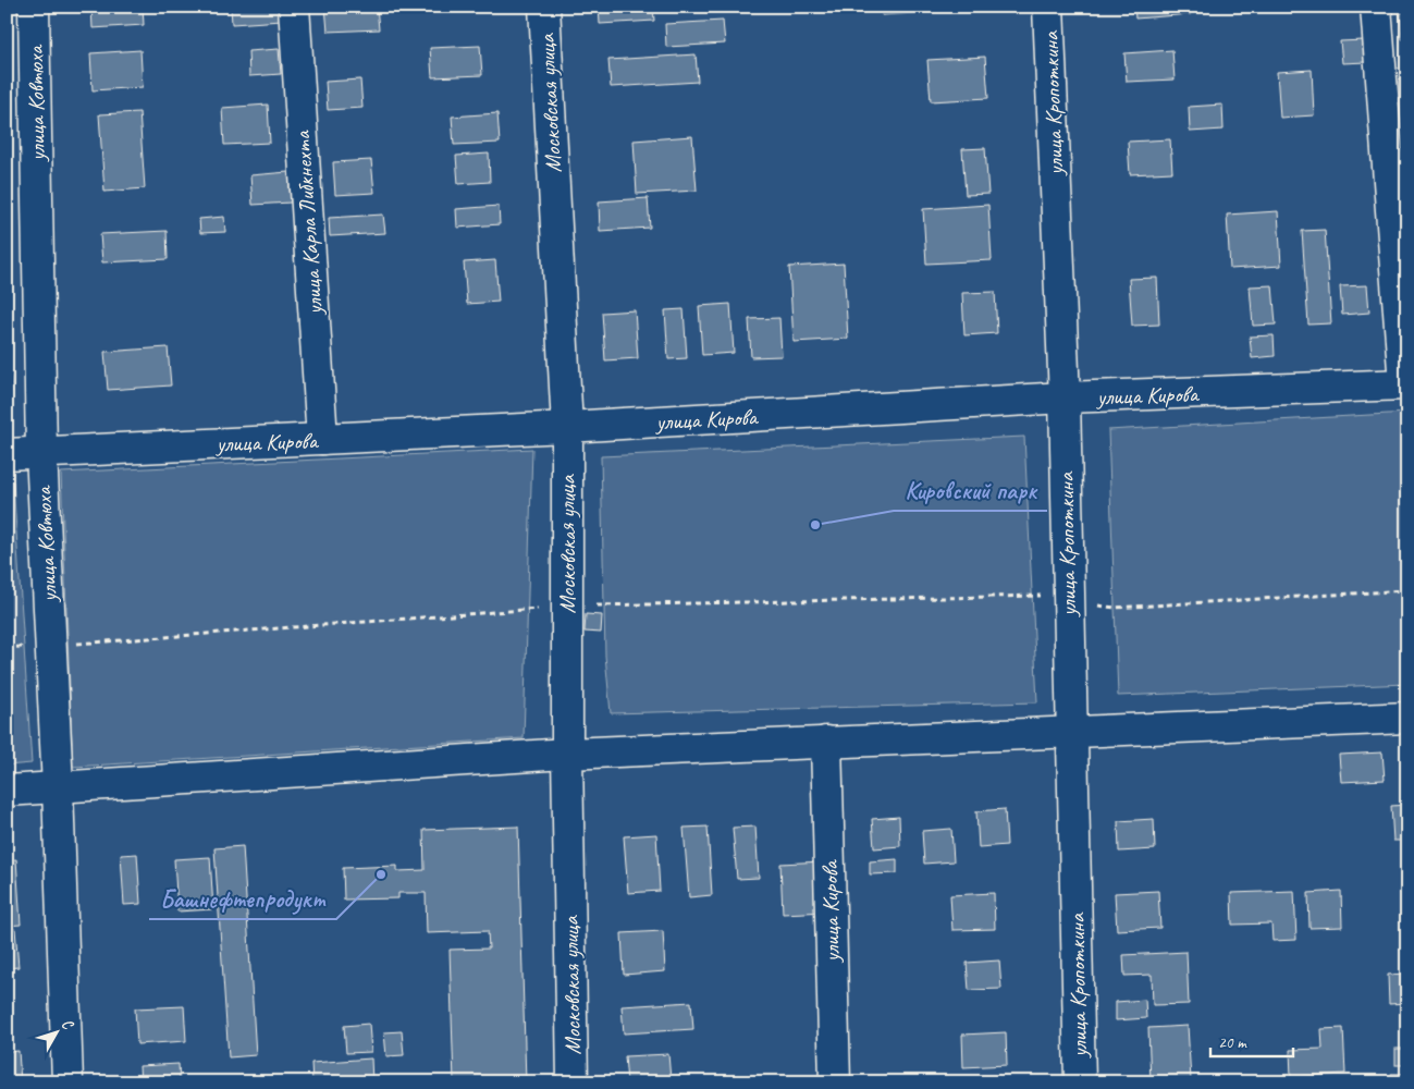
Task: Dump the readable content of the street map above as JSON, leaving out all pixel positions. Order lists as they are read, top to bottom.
{
  "streets": {
    "main road": [
      "улица Ковтюха",
      "Московская улица",
      "улица Кропоткина",
      "улица Карла Либкнехта",
      "улица Кирова"
    ]
  },
  "crossings": [
    ["улица Ковтюха", "улица Кирова"],
    ["Московская улица", "улица Кирова"],
    ["улица Кропоткина", "улица Кирова"],
    ["улица Карла Либкнехта", "улица Кирова"]
  ],
  "places": ["Кировский парк", "Башнефтепродукт"],
  "scale_bar": "20 m",
  "north": "top right"
}
